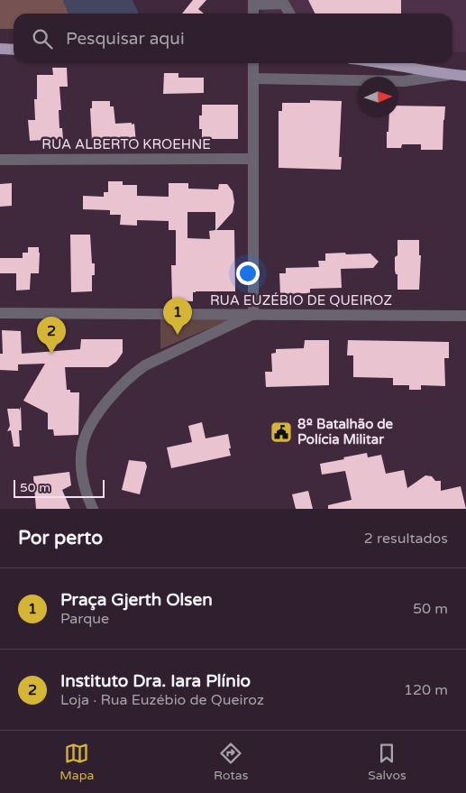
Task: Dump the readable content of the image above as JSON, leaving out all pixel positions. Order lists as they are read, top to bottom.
{
  "streets": {
    "street": ["RUA ALBERTO KROEHNE", "RUA EUZÉBIO DE QUEIROZ"]
  },
  "places": {
    "public building": ["8º Batalhão de Polícia Militar"]
  },
  "scale_bar": "50 m",
  "north": "right",
  "page": {
    "search": "Pesquisar aqui",
    "pins": ["1", "2"],
    "scale": "50 m",
    "heading": ["Por perto", "2 resultados"],
    "list": [
      {
        "mark": "1",
        "name": "Praça Gjerth Olsen",
        "note": "Parque",
        "value": "50 m"
      },
      {
        "mark": "2",
        "name": "Instituto Dra. Iara Plínio",
        "note": "Loja · Rua Euzébio de Queiroz",
        "value": "120 m"
      }
    ],
    "nav": ["Mapa", "Rotas", "Salvos"]
  }
}
